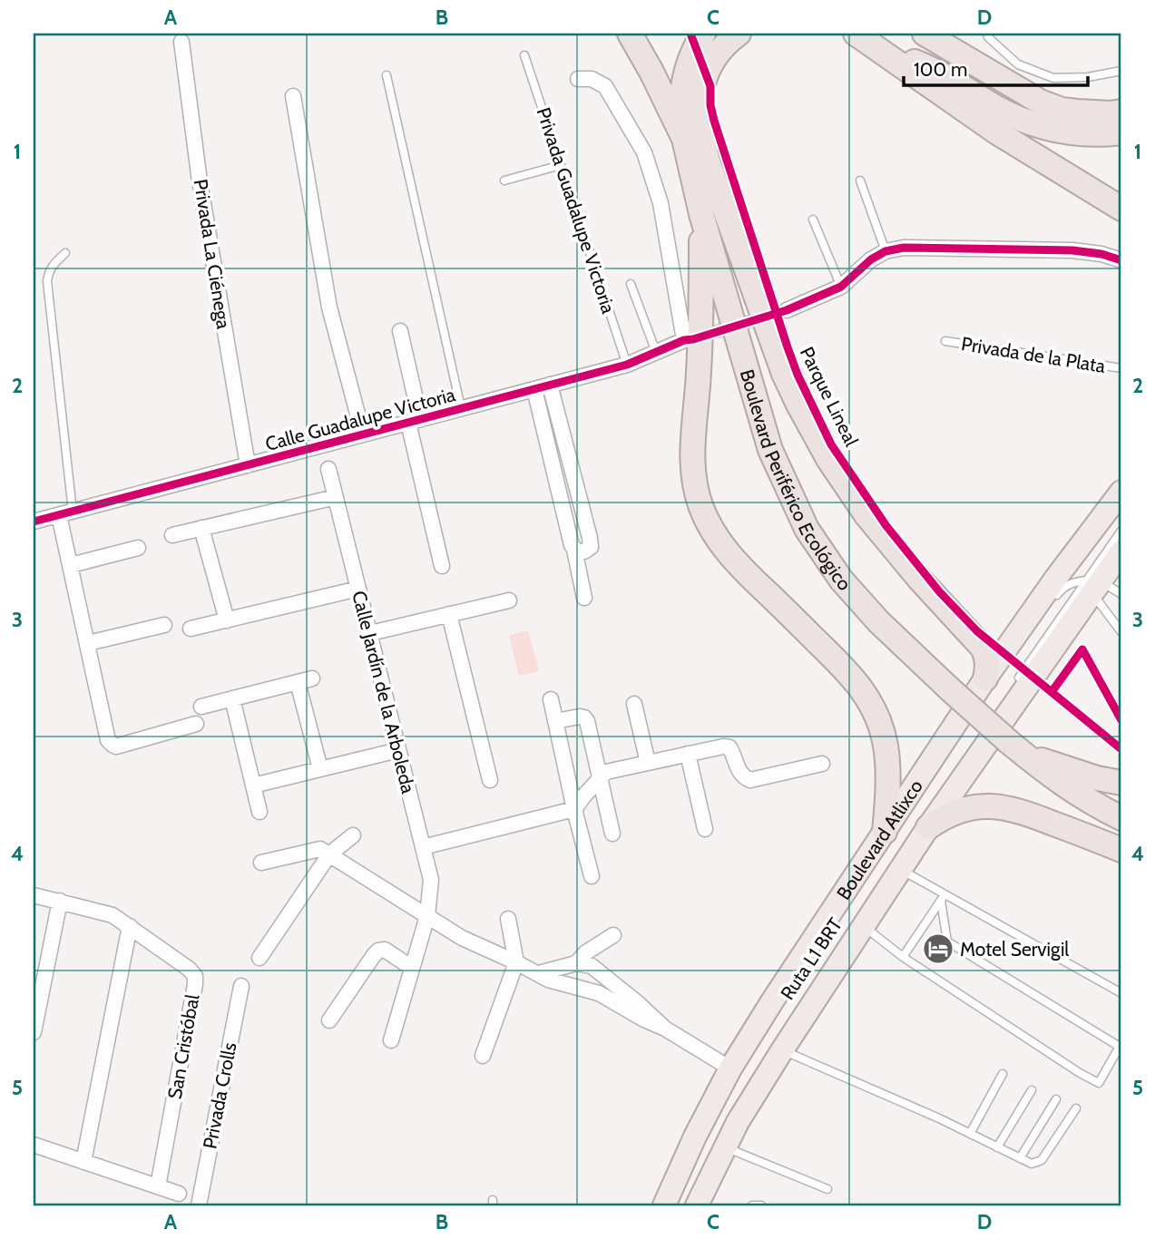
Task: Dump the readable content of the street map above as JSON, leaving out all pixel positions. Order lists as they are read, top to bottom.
{
  "streets": {
    "highway": ["Boulevard Periférico Ecológico"],
    "main road": ["Boulevard Atlixco"],
    "street": [
      "Privada La Ciénega",
      "Calle Guadalupe Victoria",
      "Calle Jardín de la Arboleda",
      "San Cristóbal",
      "Privada Crolls"
    ],
    "lane": ["Privada Guadalupe Victoria", "Privada de la Plata", "Ruta L1 BRT"],
    "cycle path": ["Parque Lineal"]
  },
  "crossings": [
    ["Privada Guadalupe Victoria", "Calle Guadalupe Victoria"],
    ["Privada La Ciénega", "Calle Guadalupe Victoria"],
    ["Boulevard Atlixco", "Ruta L1 BRT"]
  ],
  "places": {
    "hotel": ["Motel Servigil"]
  },
  "scale_bar": "100 m",
  "grid": {
    "columns": [
      "A",
      "B",
      "C",
      "D"
    ],
    "rows": [
      "1",
      "2",
      "3",
      "4",
      "5"
    ]
  }
}
